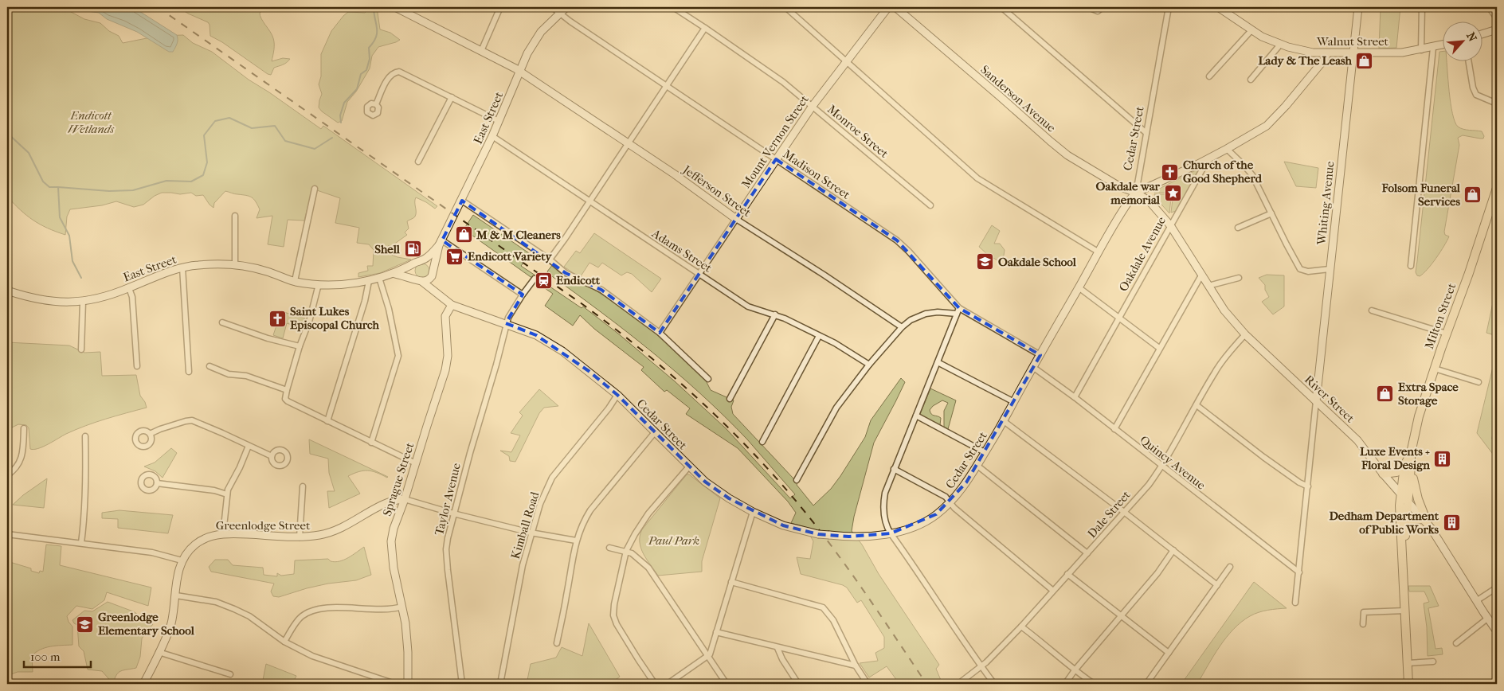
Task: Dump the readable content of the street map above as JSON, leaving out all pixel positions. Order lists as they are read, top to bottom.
{
  "streets": {
    "main road": ["Milton Street"],
    "street": [
      "Walnut Street",
      "Sanderson Avenue",
      "East Street",
      "Monroe Street",
      "Cedar Street",
      "Mount Vernon Street",
      "Madison Street",
      "Jefferson Street",
      "Whiting Avenue",
      "Adams Street",
      "Oakdale Avenue",
      "River Street",
      "Quincy Avenue",
      "Sprague Street",
      "Taylor Avenue",
      "Dale Street",
      "Greenlodge Street",
      "Kimball Road"
    ]
  },
  "crossings": [
    ["Walnut Street", "Whiting Avenue"],
    ["Sanderson Avenue", "Cedar Street"],
    ["Sanderson Avenue", "River Street"],
    ["East Street", "Madison Street"],
    ["East Street", "Jefferson Street"],
    ["East Street", "Adams Street"],
    ["Monroe Street", "Mount Vernon Street"],
    ["Cedar Street", "Madison Street"],
    ["Cedar Street", "River Street"],
    ["Cedar Street", "Quincy Avenue"],
    ["Cedar Street", "Sprague Street"],
    ["Cedar Street", "Taylor Avenue"],
    ["Cedar Street", "Kimball Road"],
    ["Mount Vernon Street", "Madison Street"],
    ["Mount Vernon Street", "Jefferson Street"],
    ["Mount Vernon Street", "Adams Street"],
    ["Whiting Avenue", "River Street"],
    ["Oakdale Avenue", "River Street"],
    ["Oakdale Avenue", "Quincy Avenue"],
    ["Milton Street", "River Street"],
    ["River Street", "Dale Street"],
    ["Quincy Avenue", "Dale Street"],
    ["Sprague Street", "Greenlodge Street"]
  ],
  "parks": ["Endicott Wetlands", "Paul Park"],
  "places": {
    "shop": [
      "Lady & The Leash",
      "Folsom Funeral Services",
      "M & M Cleaners",
      "Extra Space Storage"
    ],
    "church": ["Church of the Good Shepherd", "Saint Lukes Episcopal Church"],
    "place": ["Oakdale war memorial"],
    "fuel station": ["Shell"],
    "supermarket": ["Endicott Variety"],
    "school or university": ["Oakdale School", "Greenlodge Elementary School"],
    "station": ["Endicott"],
    "building": ["Luxe Events + Floral Design", "Dedham Department of Public Works"]
  },
  "scale_bar": "100 m",
  "north": "top right"
}
